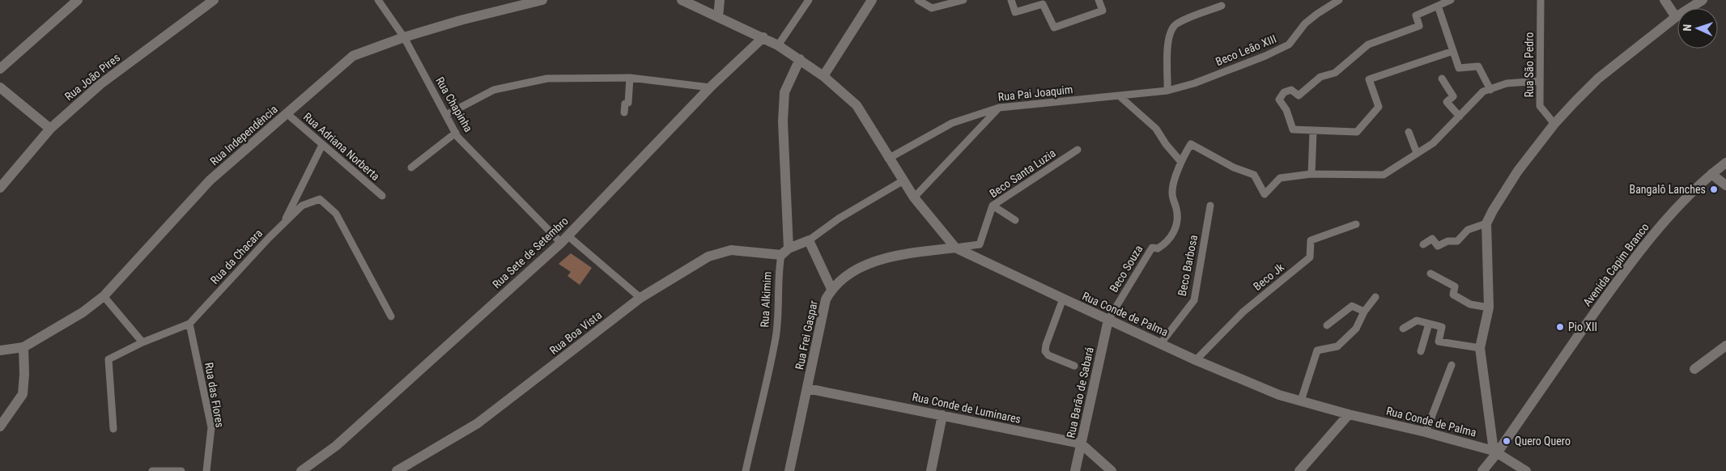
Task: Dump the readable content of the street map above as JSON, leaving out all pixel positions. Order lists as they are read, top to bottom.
{
  "streets": {
    "street": [
      "Rua João Pires",
      "Rua Independência",
      "Rua Sete de Setembro",
      "Avenida Capim Branco",
      "Rua Alkimim",
      "Rua Conde de Palma",
      "Rua Boa Vista",
      "Rua Frei Gaspar",
      "Rua Barão de Sabará",
      "Rua Conde de Luminares"
    ],
    "lane": [
      "Beco Leão XIII",
      "Rua São Pedro",
      "Rua Pai Joaquim",
      "Rua Chapinha",
      "Rua Adriana Norberta",
      "Beco Santa Luzia",
      "Rua da Chacara",
      "Beco Barbosa",
      "Beco Souza",
      "Beco Jk",
      "Rua das Flores"
    ]
  },
  "crossings": [
    ["Beco Leão XIII", "Rua Pai Joaquim"],
    ["Rua Pai Joaquim", "Rua Conde de Palma"],
    ["Rua Chapinha", "Rua Independência"],
    ["Rua Chapinha", "Rua Sete de Setembro"],
    ["Rua Chapinha", "Rua Boa Vista"],
    ["Rua Independência", "Rua Adriana Norberta"],
    ["Beco Santa Luzia", "Rua Conde de Palma"],
    ["Rua da Chacara", "Rua das Flores"],
    ["Avenida Capim Branco", "Rua Conde de Palma"],
    ["Beco Barbosa", "Rua Conde de Palma"],
    ["Beco Souza", "Rua Conde de Palma"],
    ["Beco Souza", "Rua Barão de Sabará"],
    ["Beco Jk", "Rua Conde de Palma"],
    ["Rua Alkimim", "Rua Boa Vista"],
    ["Rua Conde de Palma", "Rua Barão de Sabará"],
    ["Rua Frei Gaspar", "Rua Conde de Luminares"],
    ["Rua Barão de Sabará", "Rua Conde de Luminares"]
  ],
  "places": ["Bangalô Lanches", "Pio XII", "Quero Quero"],
  "north": "left"
}
